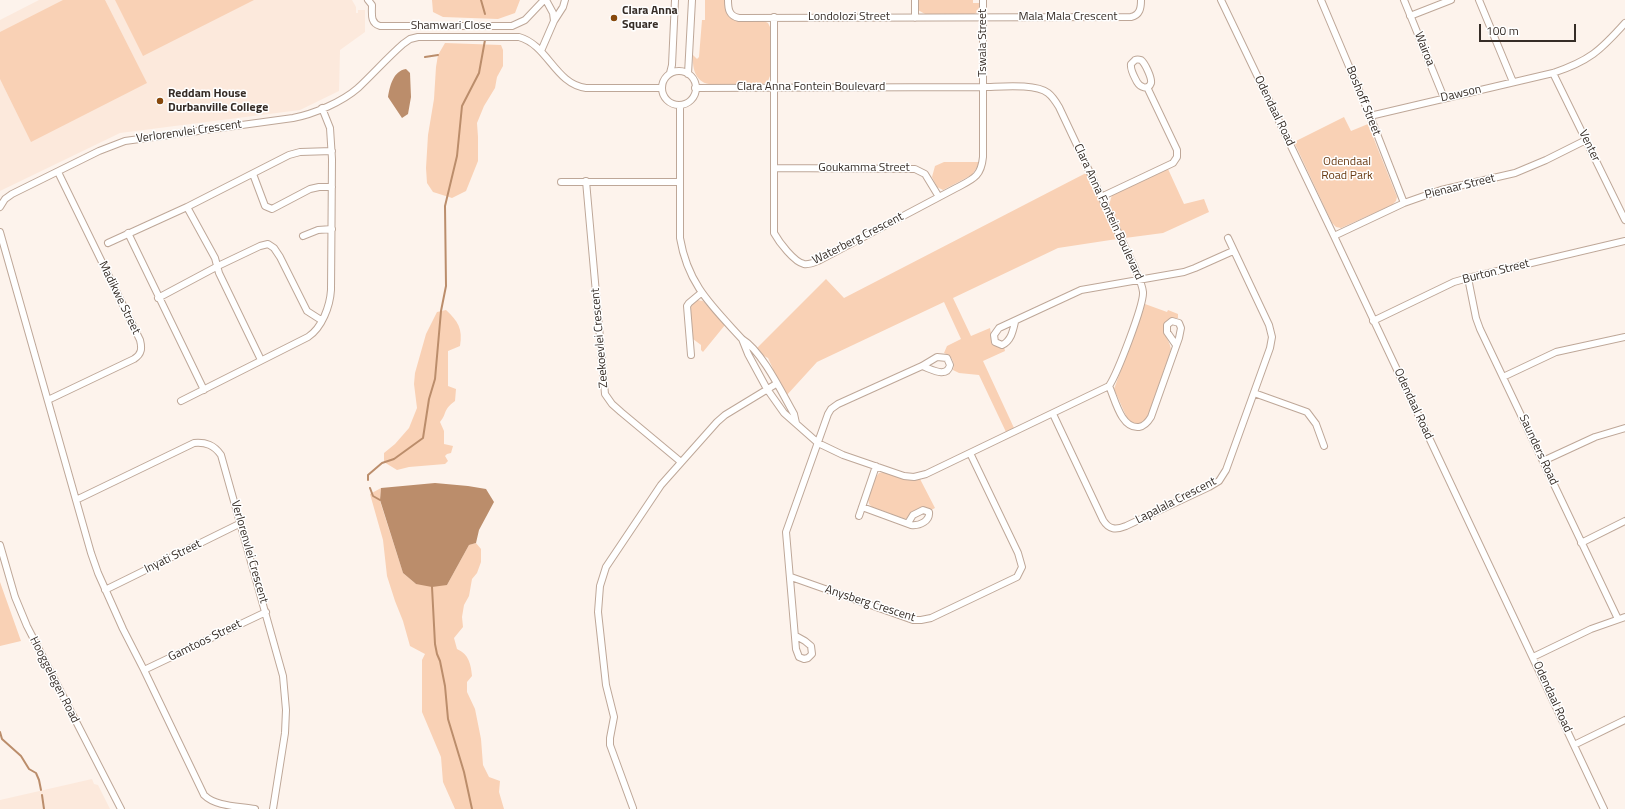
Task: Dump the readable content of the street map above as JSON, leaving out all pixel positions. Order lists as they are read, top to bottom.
{
  "streets": {
    "street": [
      "Londolozi Street",
      "Mala Mala Crescent",
      "Shamwari Close",
      "Tswala Street",
      "Wairoa",
      "Clara Anna Fontein Boulevard",
      "Dawson",
      "Boshoff Street",
      "Odendaal Road",
      "Verlorenvlei Crescent",
      "Venter",
      "Goukamma Street",
      "Pienaar Street",
      "Waterberg Crescent",
      "Burton Street",
      "Madikwe Street",
      "Zeekoevlei Crescent",
      "Saunders Road",
      "Lapalala Crescent",
      "Inyati Street",
      "Anysberg Crescent",
      "Gamtoos Street",
      "Hooggelegen Road"
    ]
  },
  "crossings": [
    ["Londolozi Street", "Mala Mala Crescent"],
    ["Londolozi Street", "Tswala Street"],
    ["Londolozi Street", "Waterberg Crescent"],
    ["Mala Mala Crescent", "Tswala Street"],
    ["Tswala Street", "Clara Anna Fontein Boulevard"],
    ["Tswala Street", "Waterberg Crescent"],
    ["Wairoa", "Dawson"],
    ["Clara Anna Fontein Boulevard", "Verlorenvlei Crescent"],
    ["Clara Anna Fontein Boulevard", "Waterberg Crescent"],
    ["Dawson", "Boshoff Street"],
    ["Dawson", "Venter"],
    ["Boshoff Street", "Pienaar Street"],
    ["Odendaal Road", "Pienaar Street"],
    ["Odendaal Road", "Burton Street"],
    ["Verlorenvlei Crescent", "Madikwe Street"],
    ["Verlorenvlei Crescent", "Inyati Street"],
    ["Verlorenvlei Crescent", "Gamtoos Street"],
    ["Venter", "Pienaar Street"],
    ["Goukamma Street", "Waterberg Crescent"],
    ["Burton Street", "Saunders Road"]
  ],
  "parks": ["Odendaal Road Park"],
  "places": ["Clara Anna Square", "Reddam House Durbanville College"],
  "scale_bar": "100 m"
}
